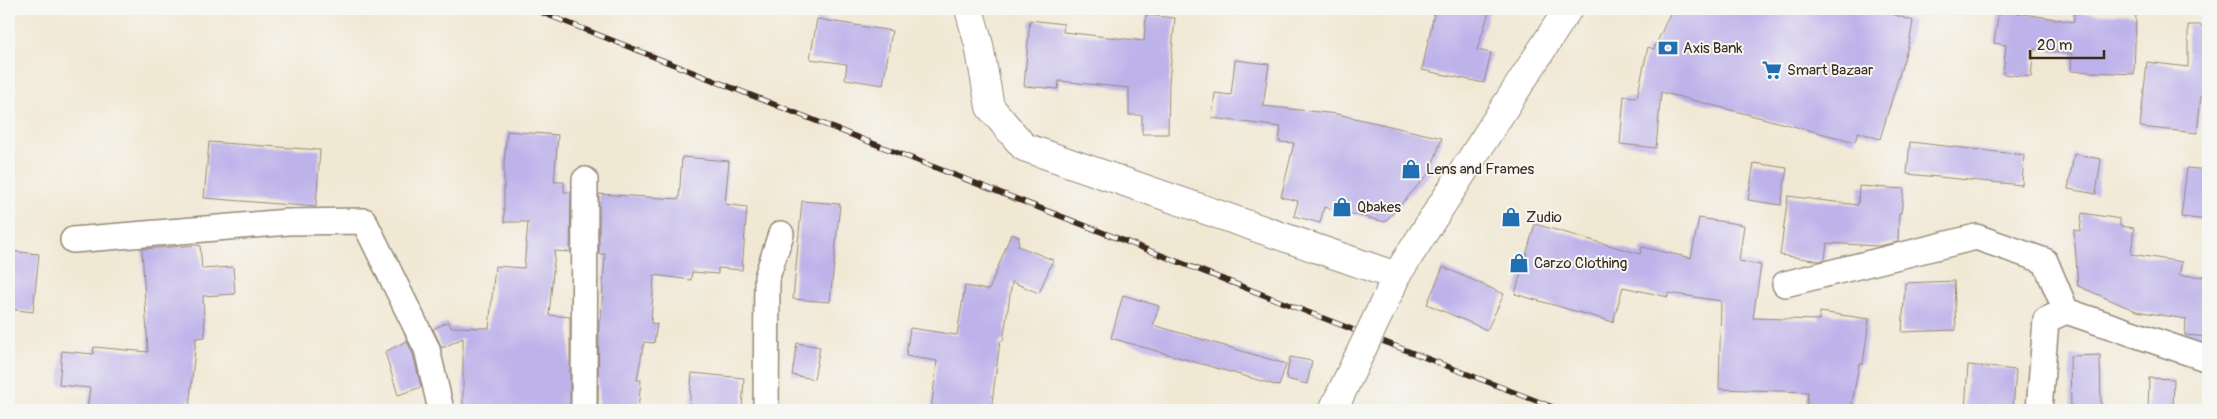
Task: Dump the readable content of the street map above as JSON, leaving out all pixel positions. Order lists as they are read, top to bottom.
{
  "places": {
    "bank": ["Axis Bank"],
    "supermarket": ["Smart Bazaar"],
    "shop": [
      "Lens and Frames",
      "Qbakes",
      "Zudio",
      "Carzo Clothing"
    ]
  },
  "scale_bar": "20 m"
}
